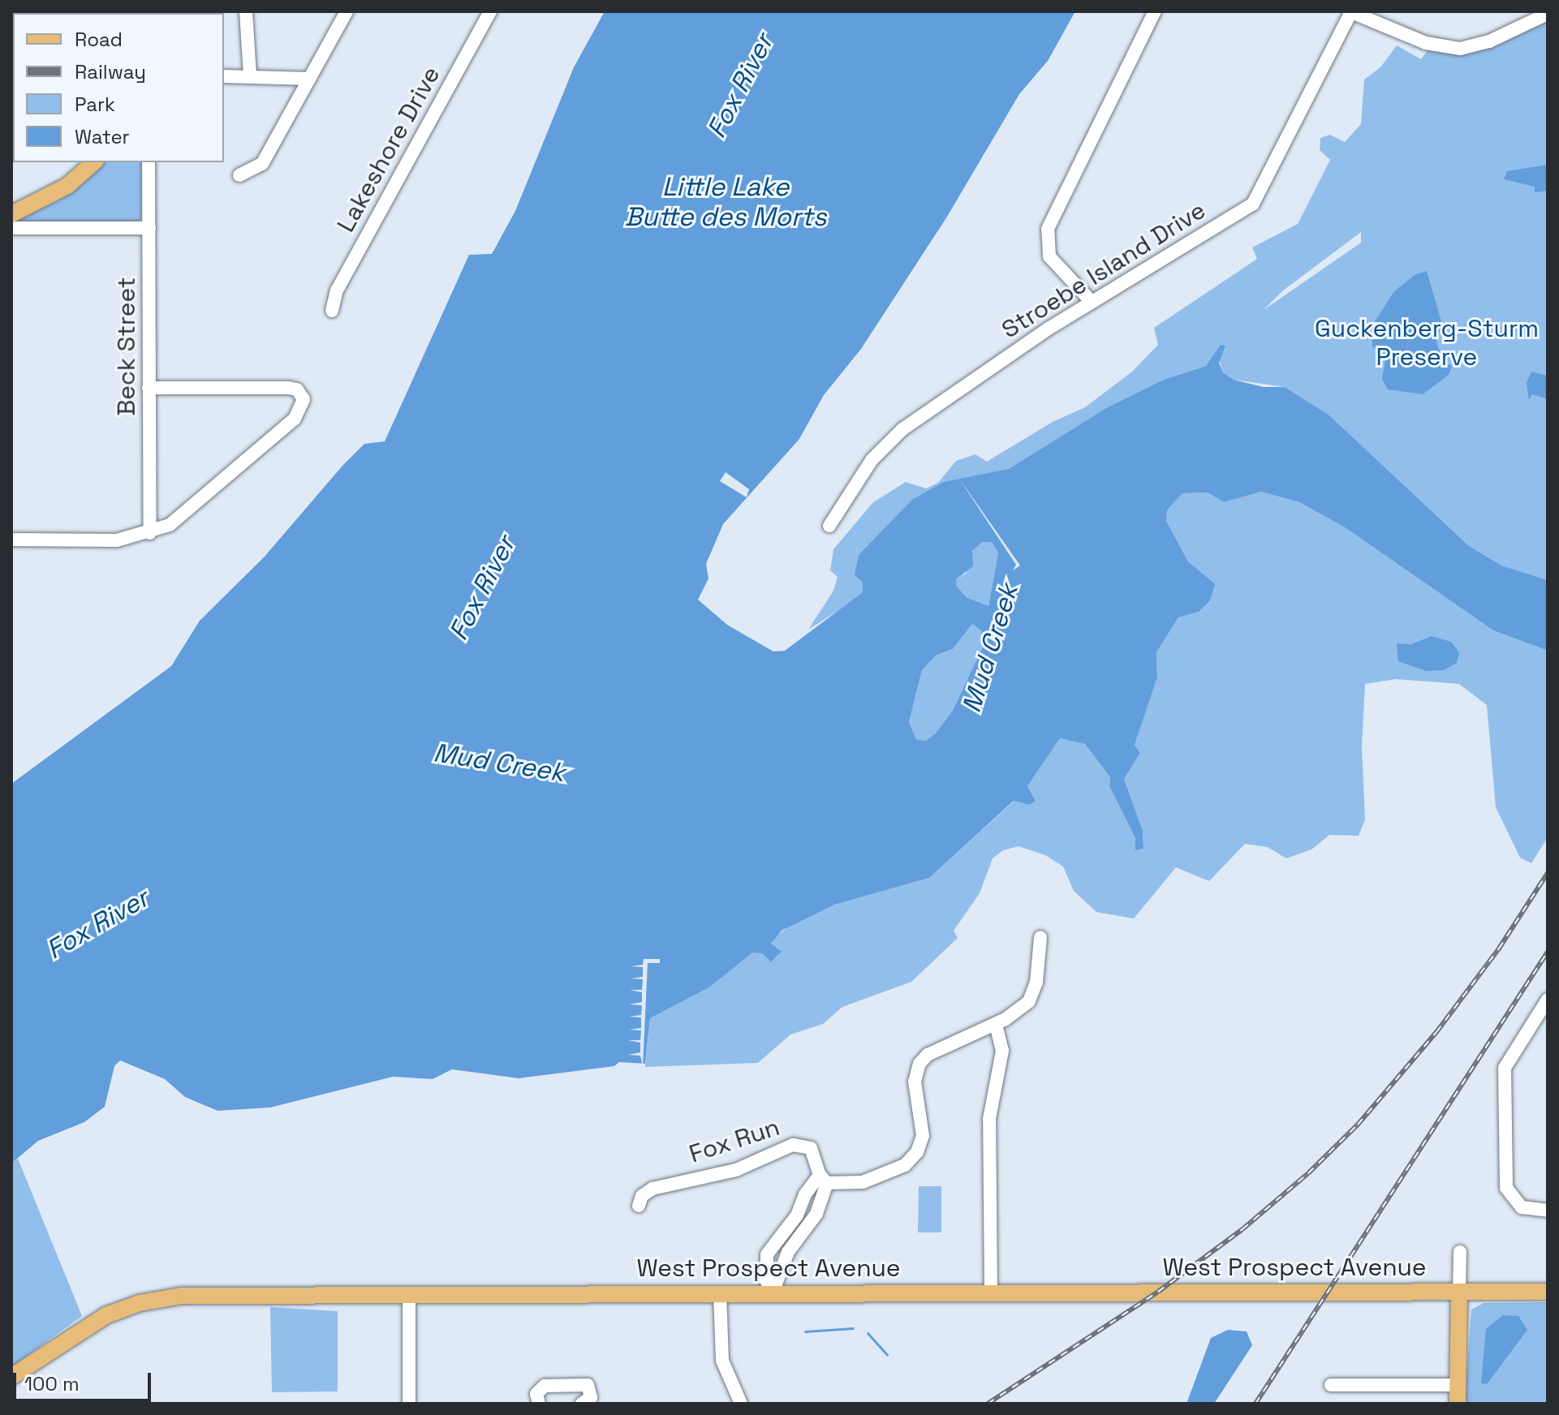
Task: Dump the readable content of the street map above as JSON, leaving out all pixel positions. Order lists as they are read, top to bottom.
{
  "streets": {
    "main road": ["West Prospect Avenue"],
    "street": [
      "Lakeshore Drive",
      "Stroebe Island Drive",
      "Beck Street",
      "Fox Run"
    ]
  },
  "water": ["Fox River", "Little Lake Butte des Morts", "Mud Creek"],
  "parks": ["Guckenberg-Sturm Preserve"],
  "legend": [
    "Road",
    "Railway",
    "Park",
    "Water"
  ],
  "scale_bar": "100 m"
}
